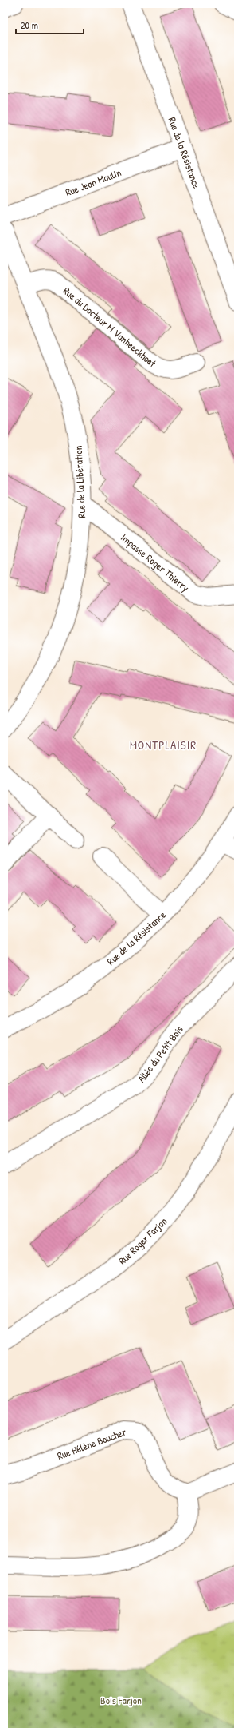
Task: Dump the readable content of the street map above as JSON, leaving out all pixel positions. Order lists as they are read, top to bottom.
{
  "streets": {
    "street": [
      "Rue de la Résistance",
      "Rue Jean Moulin",
      "Rue du Docteur M Vanheeckhoet",
      "Rue de la Libération",
      "Impasse Roger Thierry",
      "Allée du Petit Bois",
      "Rue Roger Farjon",
      "Rue Hélène Boucher"
    ]
  },
  "crossings": [
    ["Rue de la Résistance", "Rue Jean Moulin"],
    ["Rue du Docteur M Vanheeckhoet", "Rue de la Libération"],
    ["Rue de la Libération", "Impasse Roger Thierry"]
  ],
  "districts": ["MONTPLAISIR"],
  "parks": ["Bois Farjon"],
  "scale_bar": "20 m"
}
